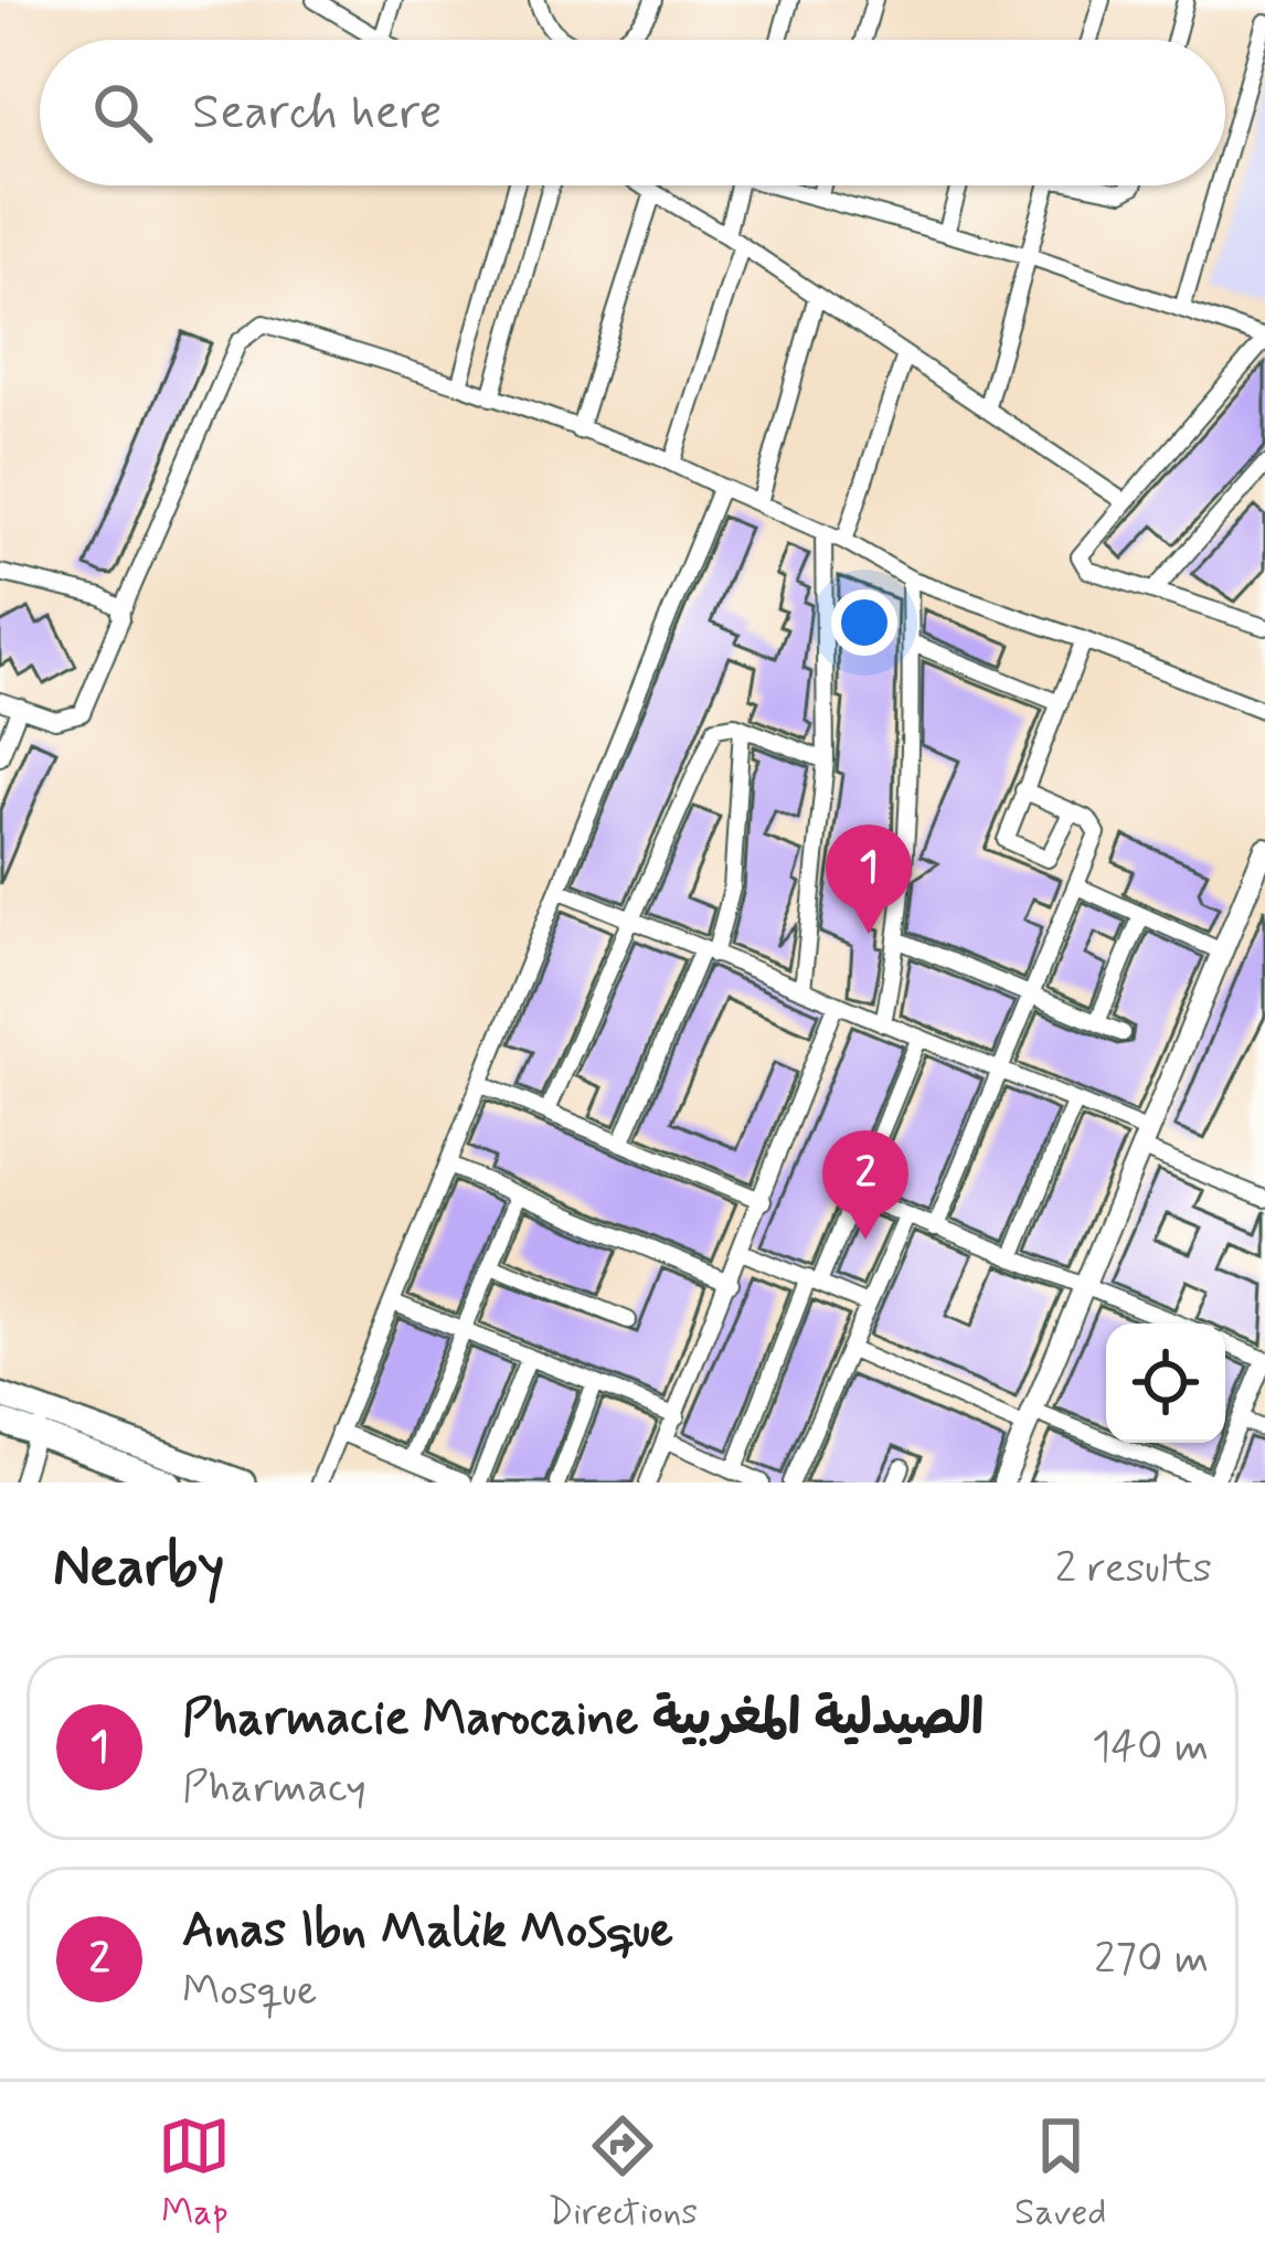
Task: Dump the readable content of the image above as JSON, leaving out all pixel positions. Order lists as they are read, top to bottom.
{
  "page": {
    "search": "Search here",
    "pins": ["1", "2"],
    "heading": ["Nearby", "2 results"],
    "list": [
      {
        "mark": "1",
        "name": "Pharmacie Marocaine الصيدلية المغربية",
        "note": "Pharmacy",
        "value": "140 m"
      },
      {
        "mark": "2",
        "name": "Anas Ibn Malik Mosque",
        "note": "Mosque",
        "value": "270 m"
      }
    ],
    "nav": ["Map", "Directions", "Saved"]
  }
}
